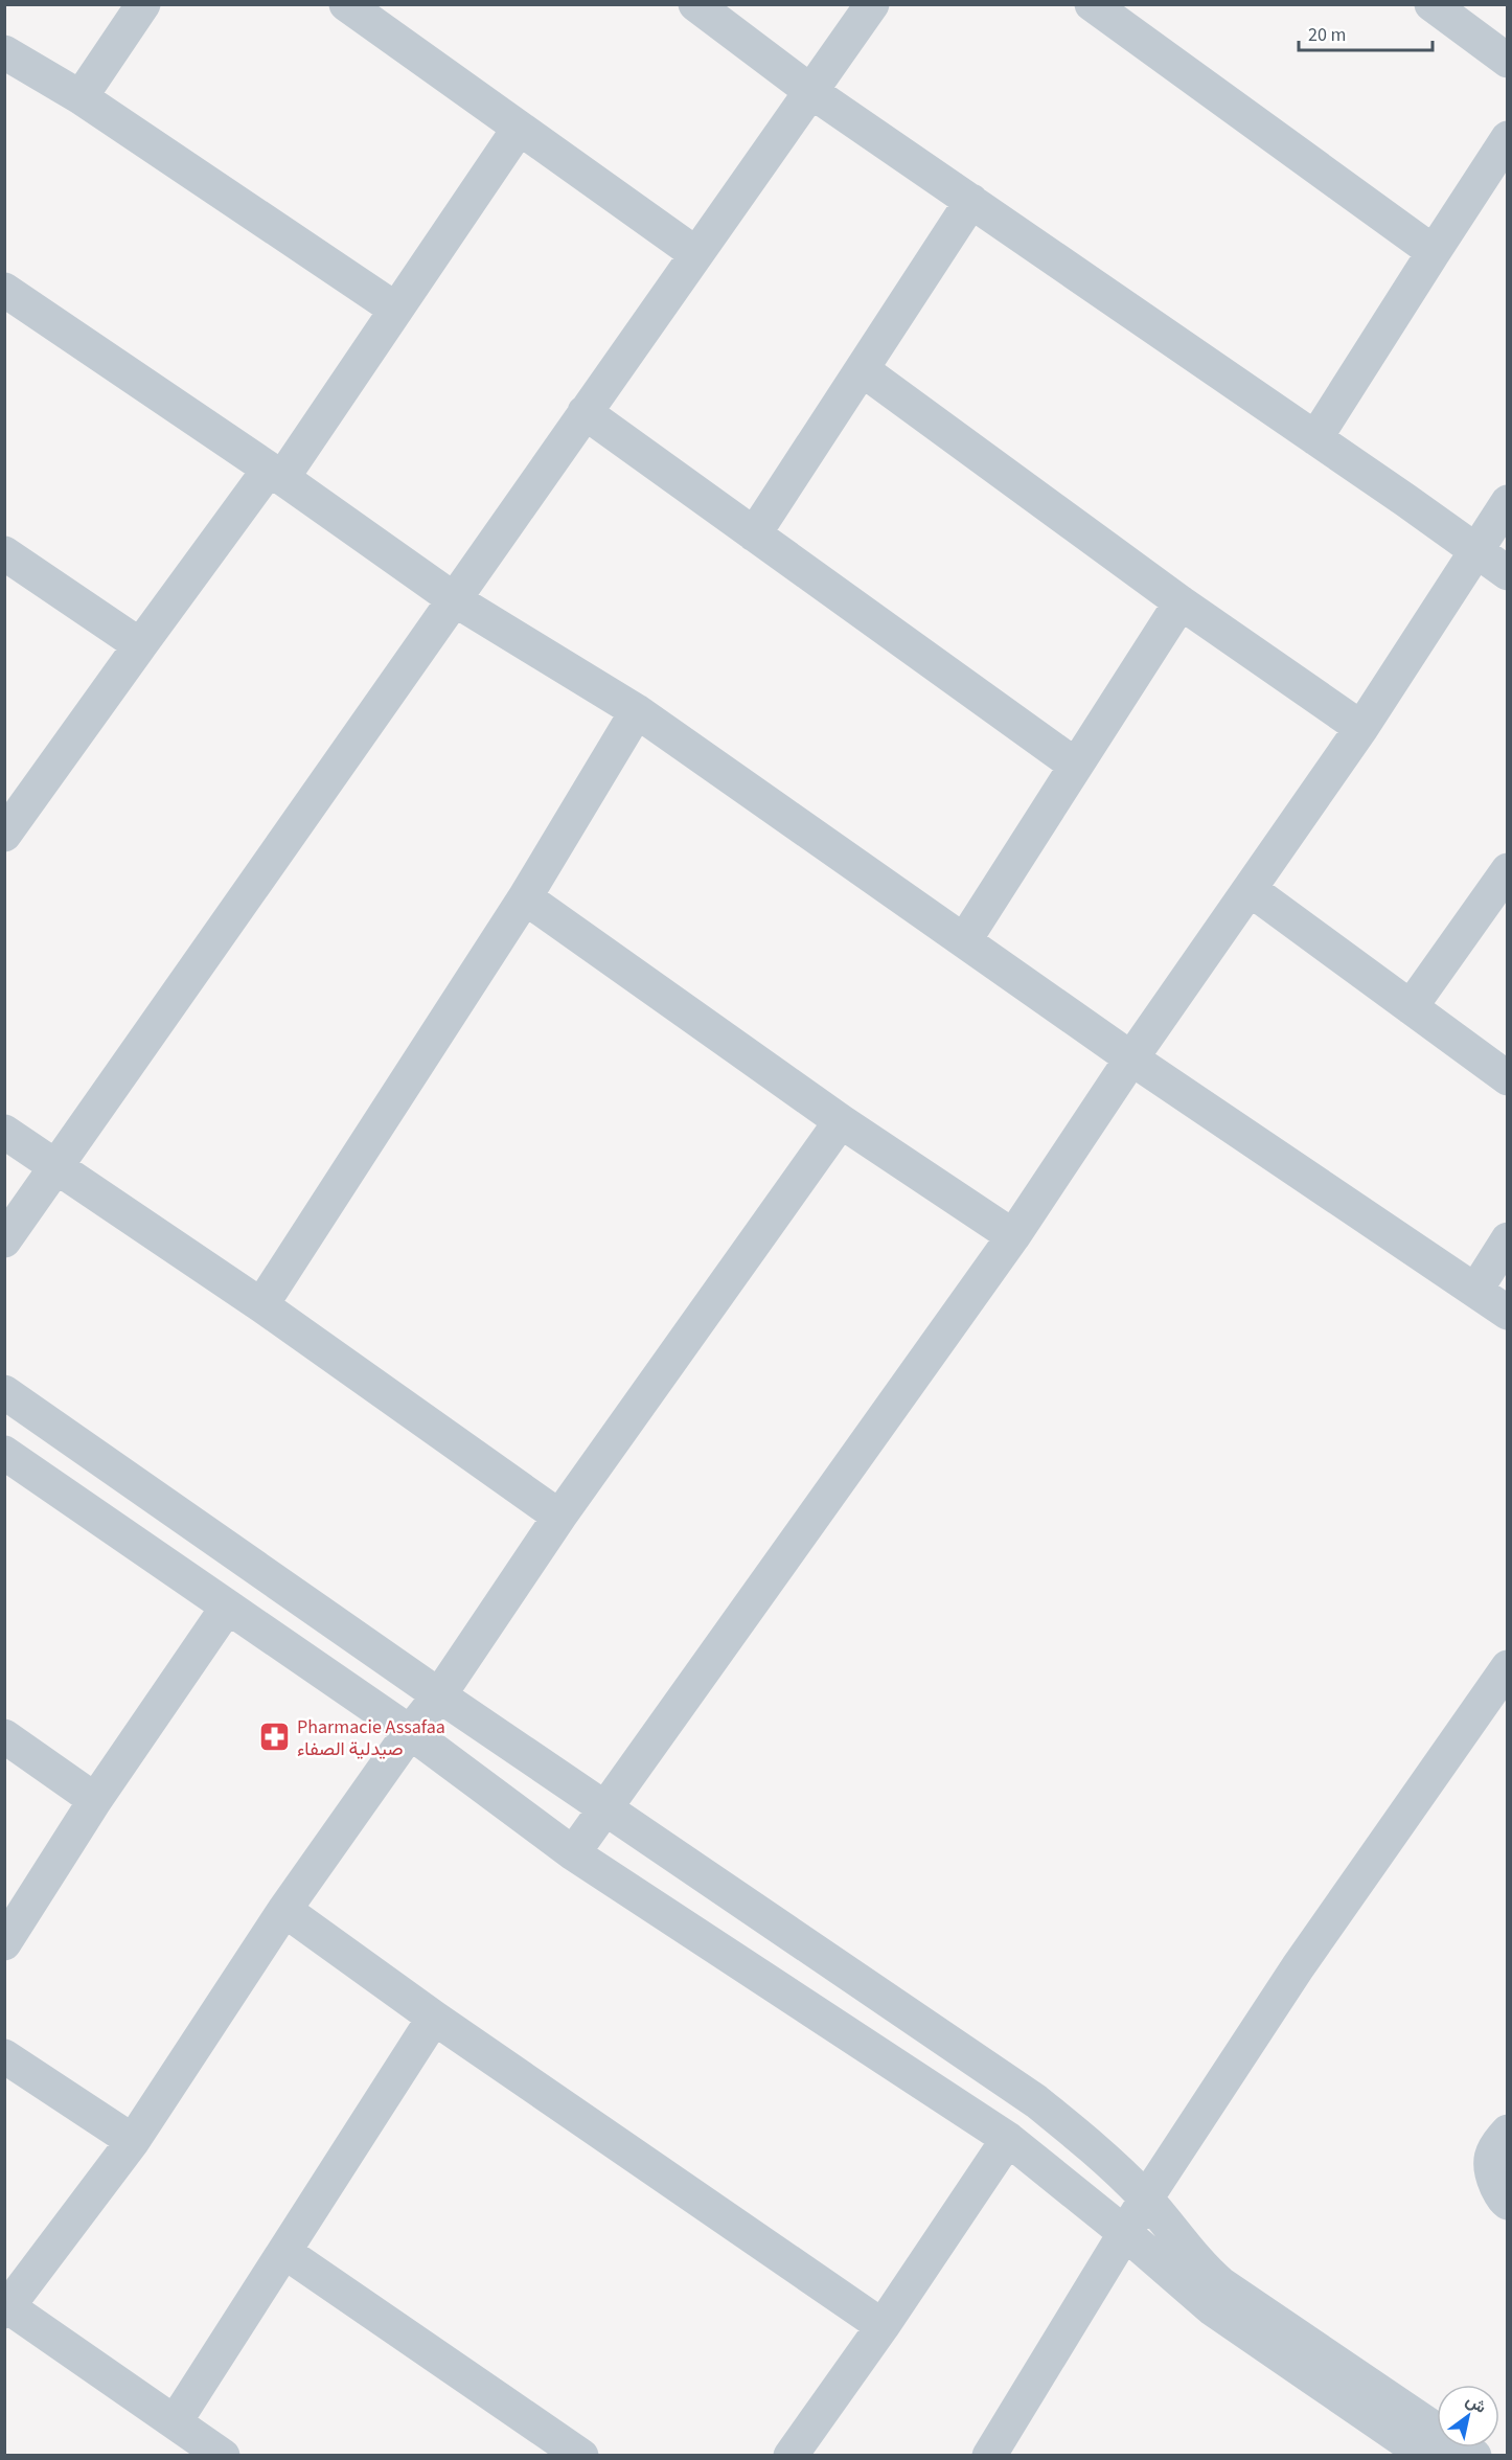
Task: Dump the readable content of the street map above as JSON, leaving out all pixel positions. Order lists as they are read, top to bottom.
{
  "places": {
    "pharmacy": ["Pharmacie Assafaa صيدلية الصفاء"]
  },
  "scale_bar": "20 m",
  "north": "top right"
}
